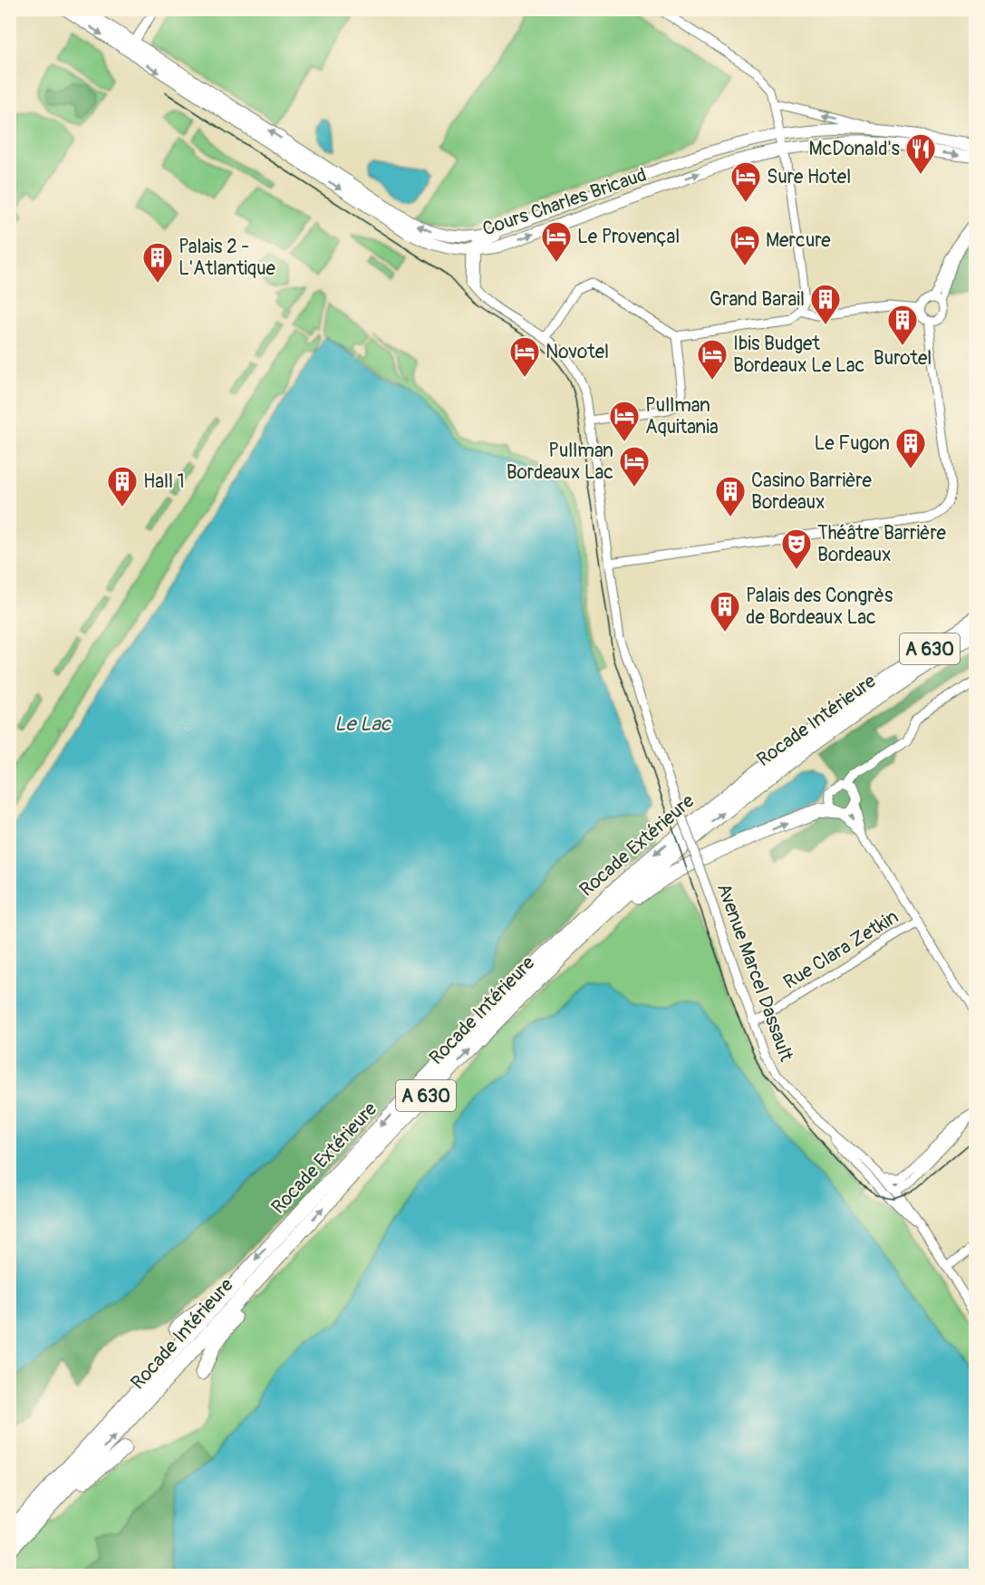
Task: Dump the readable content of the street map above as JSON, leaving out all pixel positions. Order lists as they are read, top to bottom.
{
  "streets": {
    "highway": ["A 630", "Rocade Intérieure", "Rocade Extérieure"],
    "main road": ["Cours Charles Bricaud"],
    "street": ["Rue Clara Zetkin", "Avenue Marcel Dassault"]
  },
  "crossings": [
    ["Cours Charles Bricaud", "Avenue Marcel Dassault"],
    ["Rocade Intérieure", "Rocade Extérieure"],
    ["Rue Clara Zetkin", "Avenue Marcel Dassault"]
  ],
  "water": ["Le Lac"],
  "places": {
    "restaurant": ["McDonald's"],
    "hotel": [
      "Sure Hotel",
      "Le Provençal",
      "Mercure",
      "Novotel",
      "Ibis Budget Bordeaux Le Lac",
      "Pullman Aquitania",
      "Pullman Bordeaux Lac"
    ],
    "building": [
      "Palais 2 - L'Atlantique",
      "Grand Barail",
      "Burotel",
      "Le Fugon",
      "Hall 1",
      "Casino Barrière Bordeaux",
      "Palais des Congrès de Bordeaux Lac"
    ],
    "theatre": ["Théâtre Barrière Bordeaux"]
  }
}
